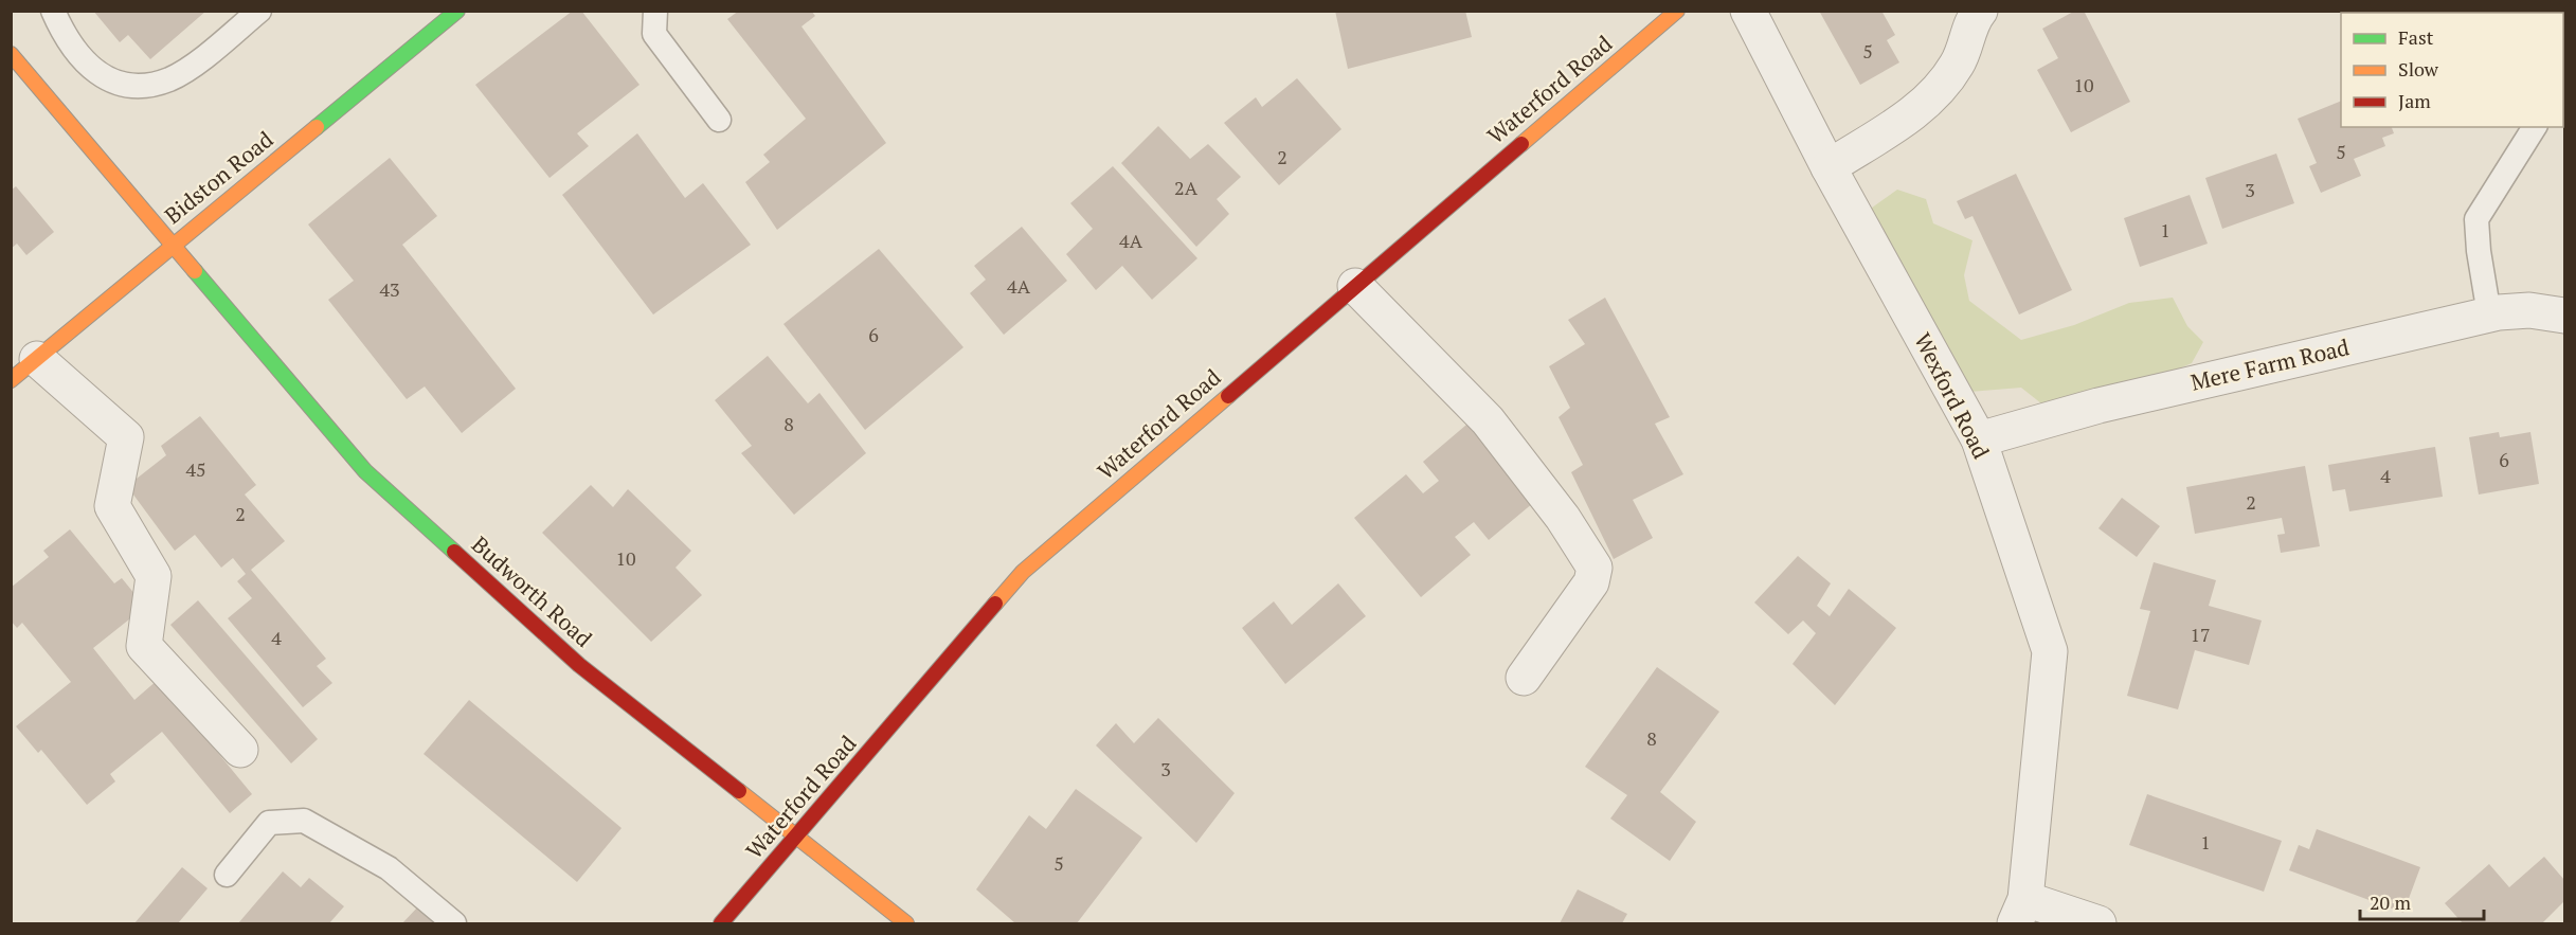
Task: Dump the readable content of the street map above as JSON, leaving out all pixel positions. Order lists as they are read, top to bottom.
{
  "streets": {
    "street": [
      "Waterford Road",
      "Bidston Road",
      "Mere Farm Road",
      "Wexford Road",
      "Budworth Road"
    ]
  },
  "crossings": [
    ["Waterford Road", "Budworth Road"],
    ["Bidston Road", "Budworth Road"],
    ["Mere Farm Road", "Wexford Road"]
  ],
  "house_numbers": [
    "5",
    "10",
    "5",
    "2",
    "2A",
    "3",
    "1",
    "4A",
    "4A",
    "43",
    "6",
    "8",
    "6",
    "45",
    "4",
    "2",
    "2",
    "10",
    "17",
    "4",
    "8",
    "3",
    "1",
    "5"
  ],
  "legend": ["Fast", "Slow", "Jam"],
  "scale_bar": "20 m"
}
